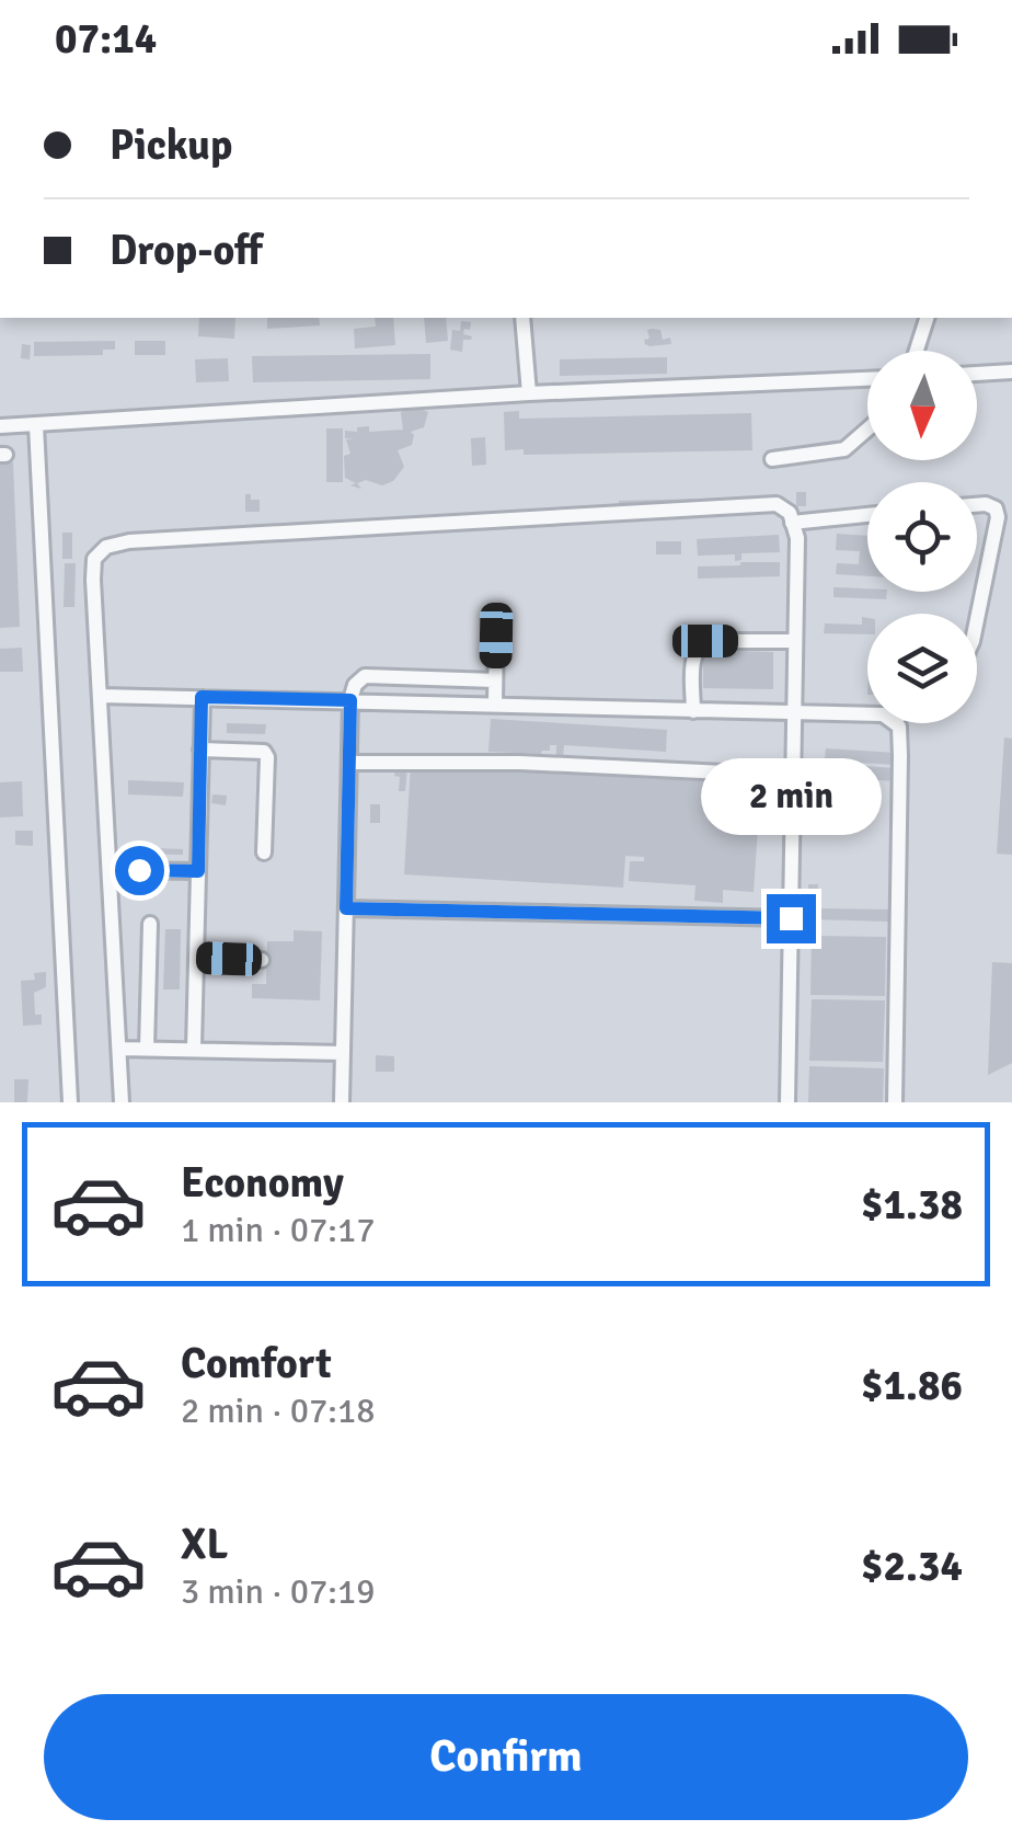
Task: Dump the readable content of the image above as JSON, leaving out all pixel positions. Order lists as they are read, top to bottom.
{
  "north": "bottom",
  "page": {
    "status": "07:14",
    "banner": ["Pickup", "Drop-off"],
    "bubble": "2 min",
    "list": [
      {
        "name": "Economy",
        "note": "1 min · 07:17",
        "value": "$1.38"
      },
      {
        "name": "Comfort",
        "note": "2 min · 07:18",
        "value": "$1.86"
      },
      {
        "name": "XL",
        "note": "3 min · 07:19",
        "value": "$2.34"
      }
    ],
    "buttons": "Confirm"
  }
}
